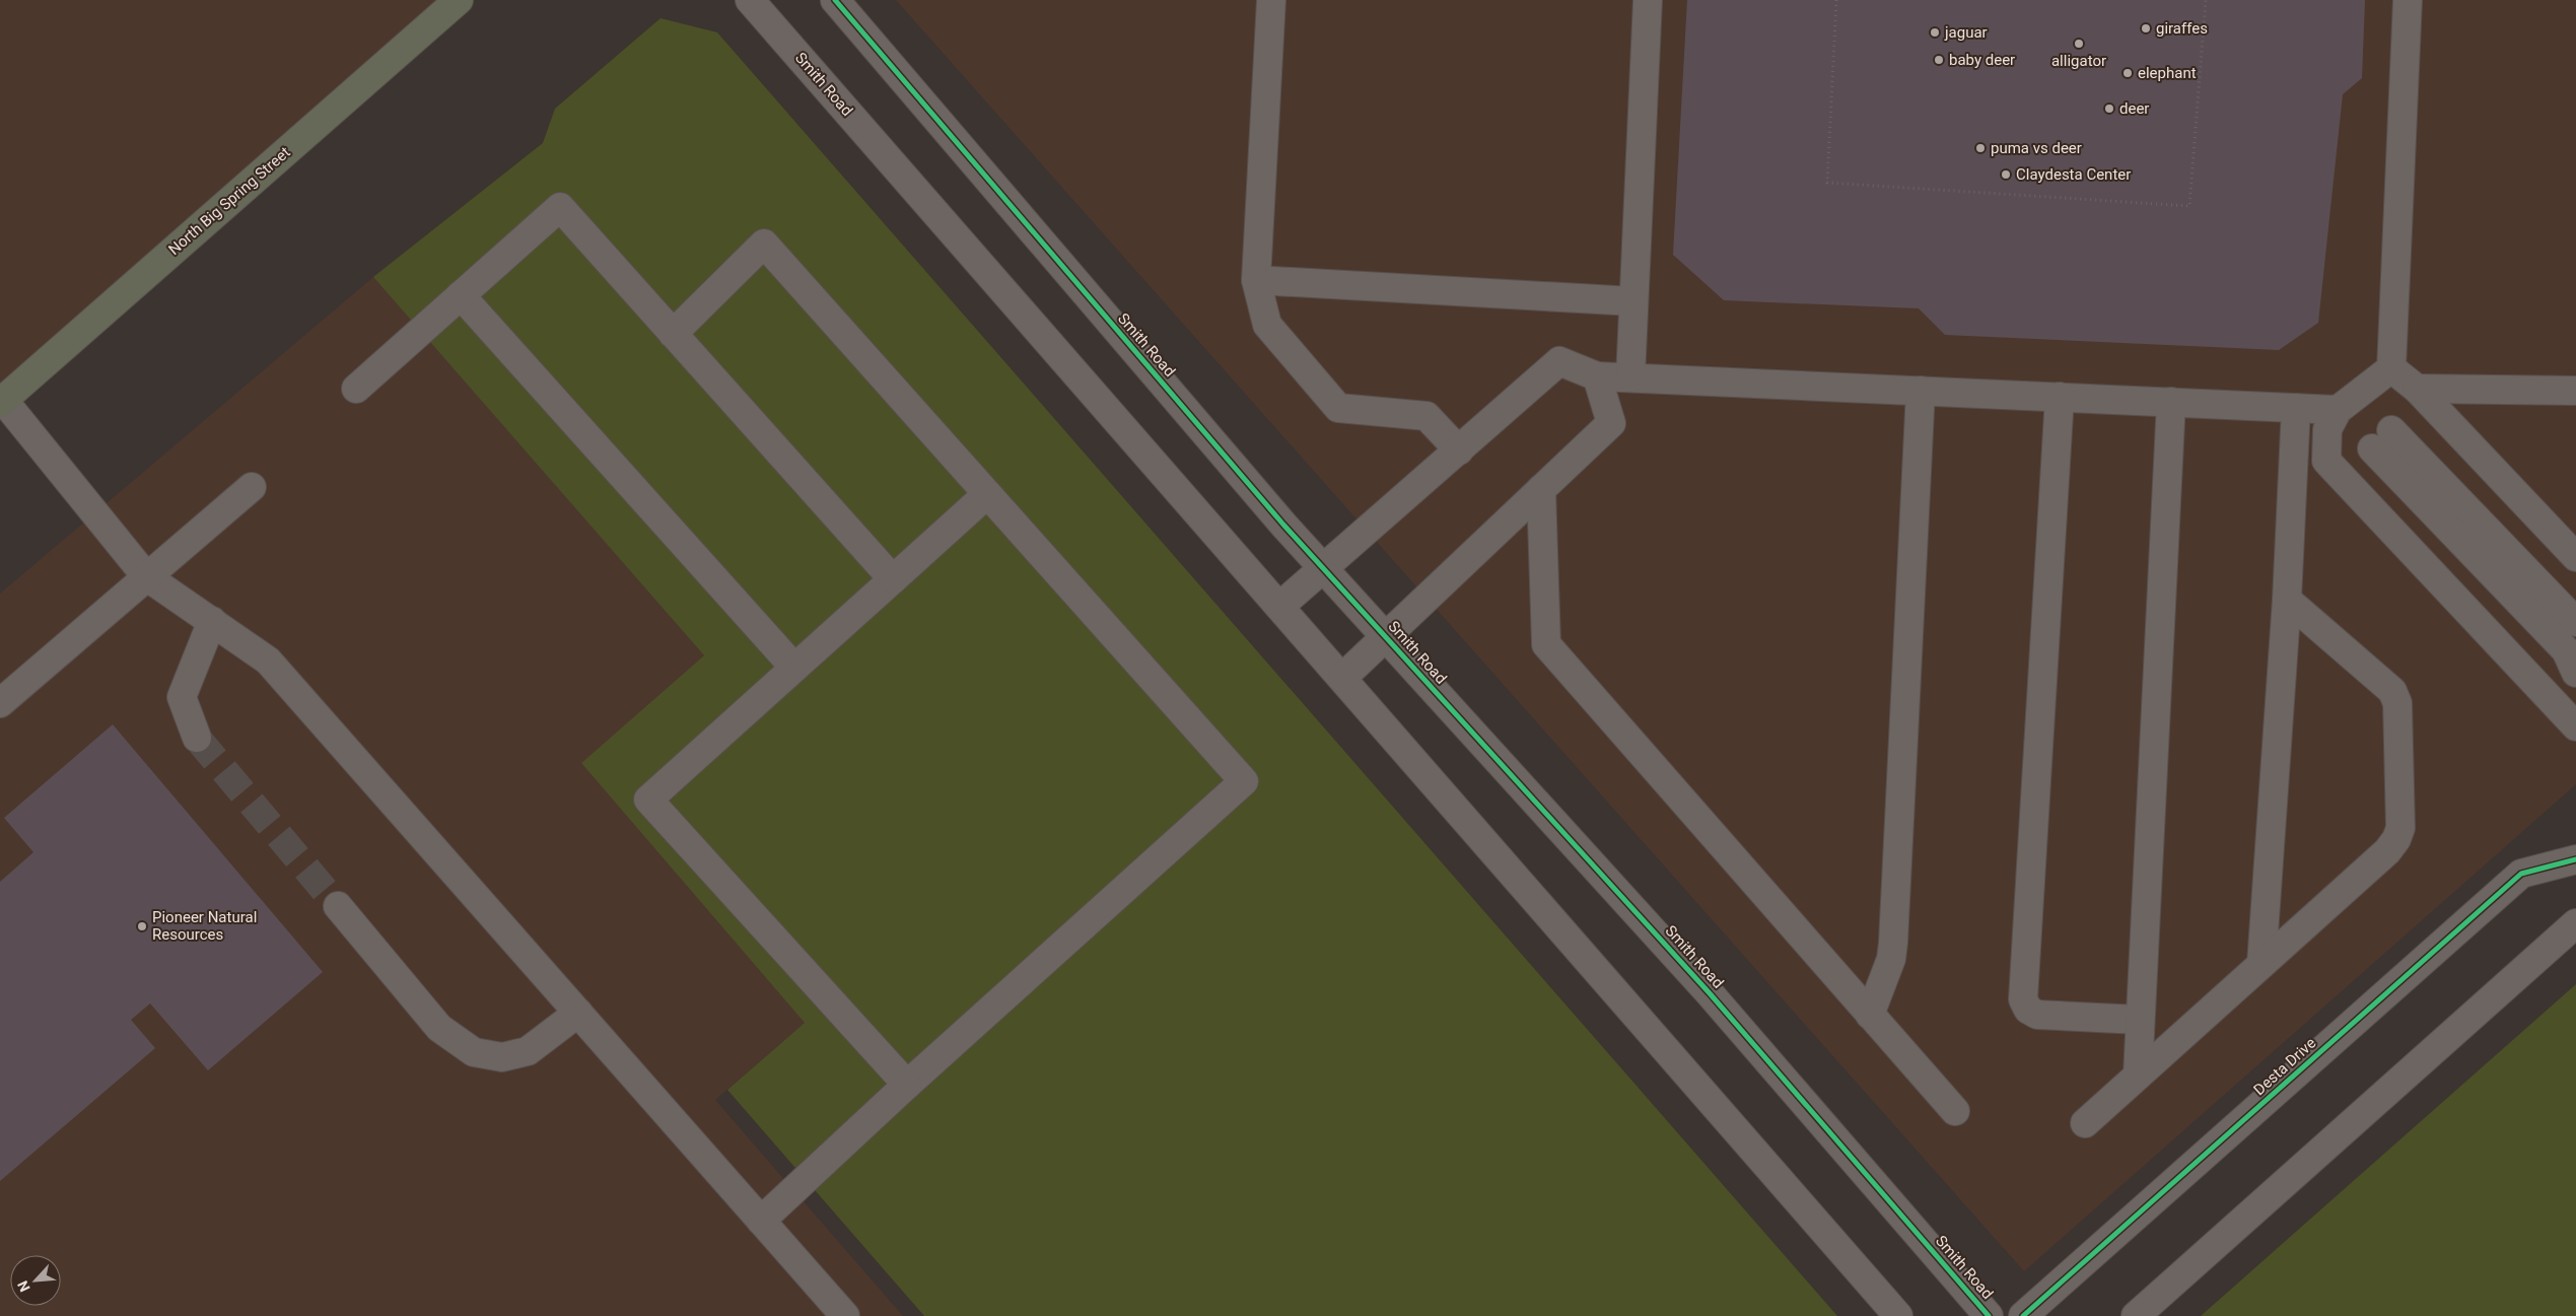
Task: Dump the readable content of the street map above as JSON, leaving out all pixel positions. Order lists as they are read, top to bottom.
{
  "streets": {
    "highway": ["North Big Spring Street"],
    "street": ["Smith Road", "Desta Drive"]
  },
  "places": [
    "giraffes",
    "jaguar",
    "alligator",
    "baby deer",
    "elephant",
    "deer",
    "puma vs deer",
    "Claydesta Center",
    "Pioneer Natural Resources"
  ],
  "north": "bottom left"
}
